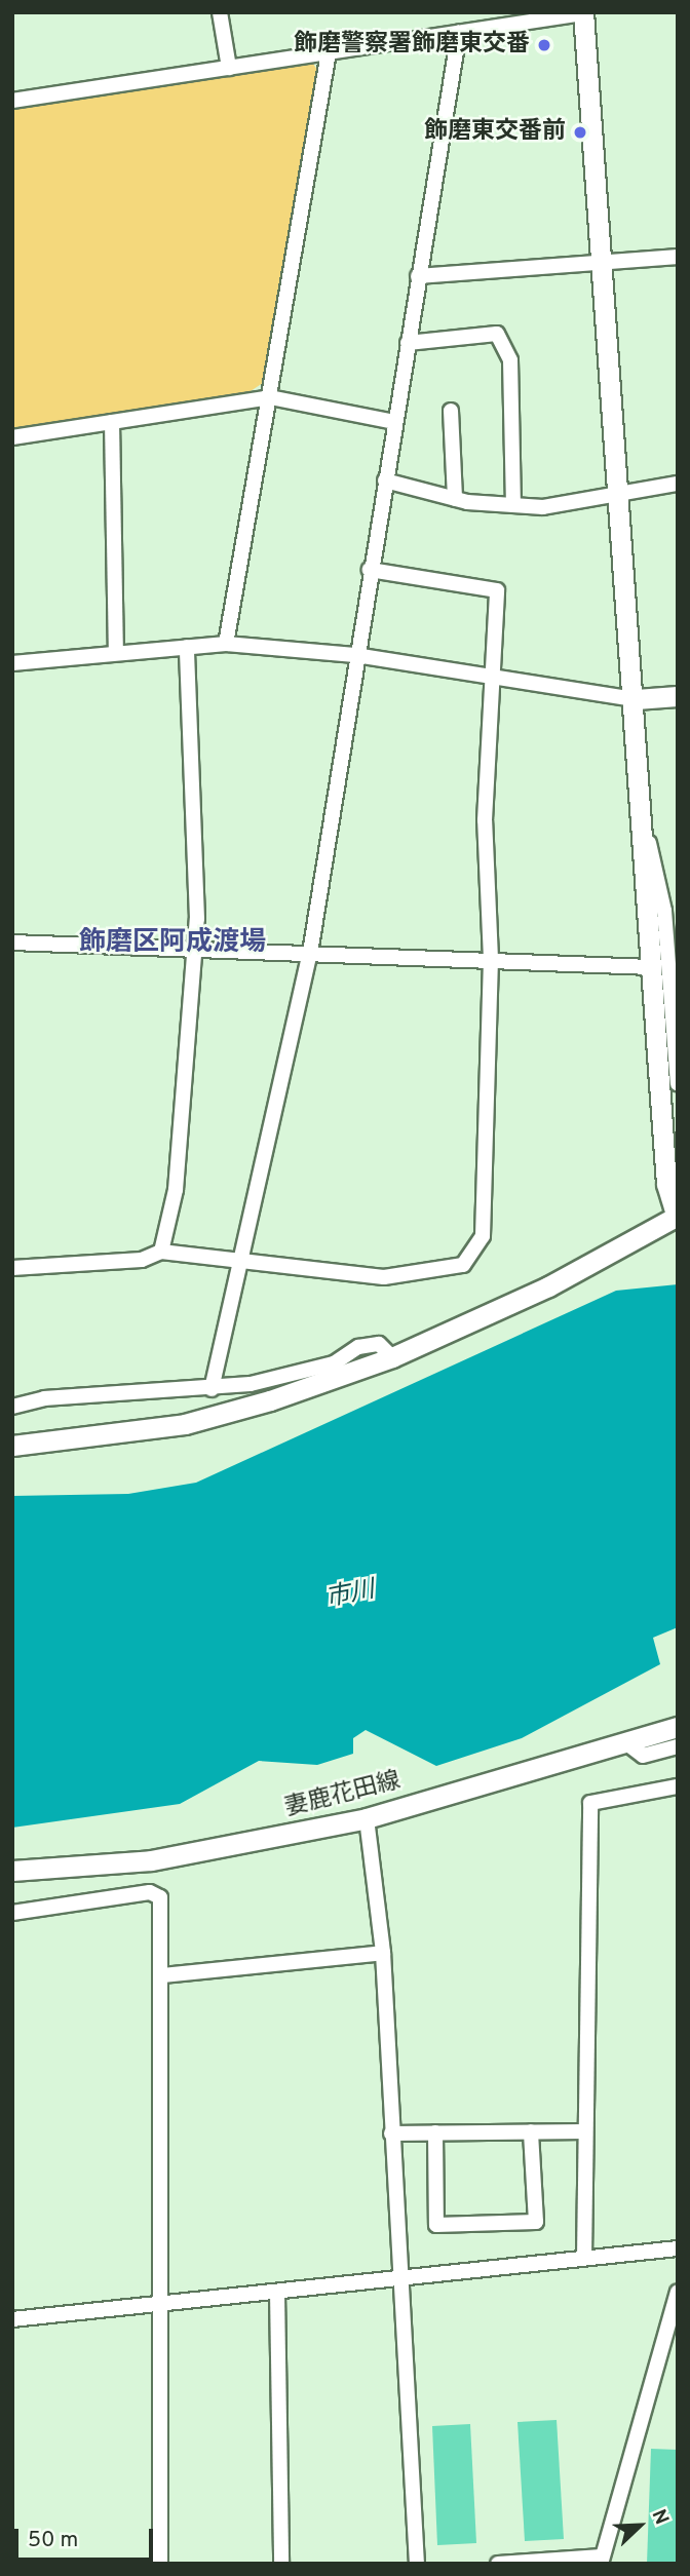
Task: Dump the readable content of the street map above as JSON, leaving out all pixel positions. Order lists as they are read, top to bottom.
{
  "streets": {
    "street": ["妻鹿花田線"]
  },
  "districts": ["飾磨区阿成渡場"],
  "water": ["市川"],
  "places": ["飾磨警察署飾磨東交番", "飾磨東交番前"],
  "scale_bar": "50 m",
  "north": "top right"
}
